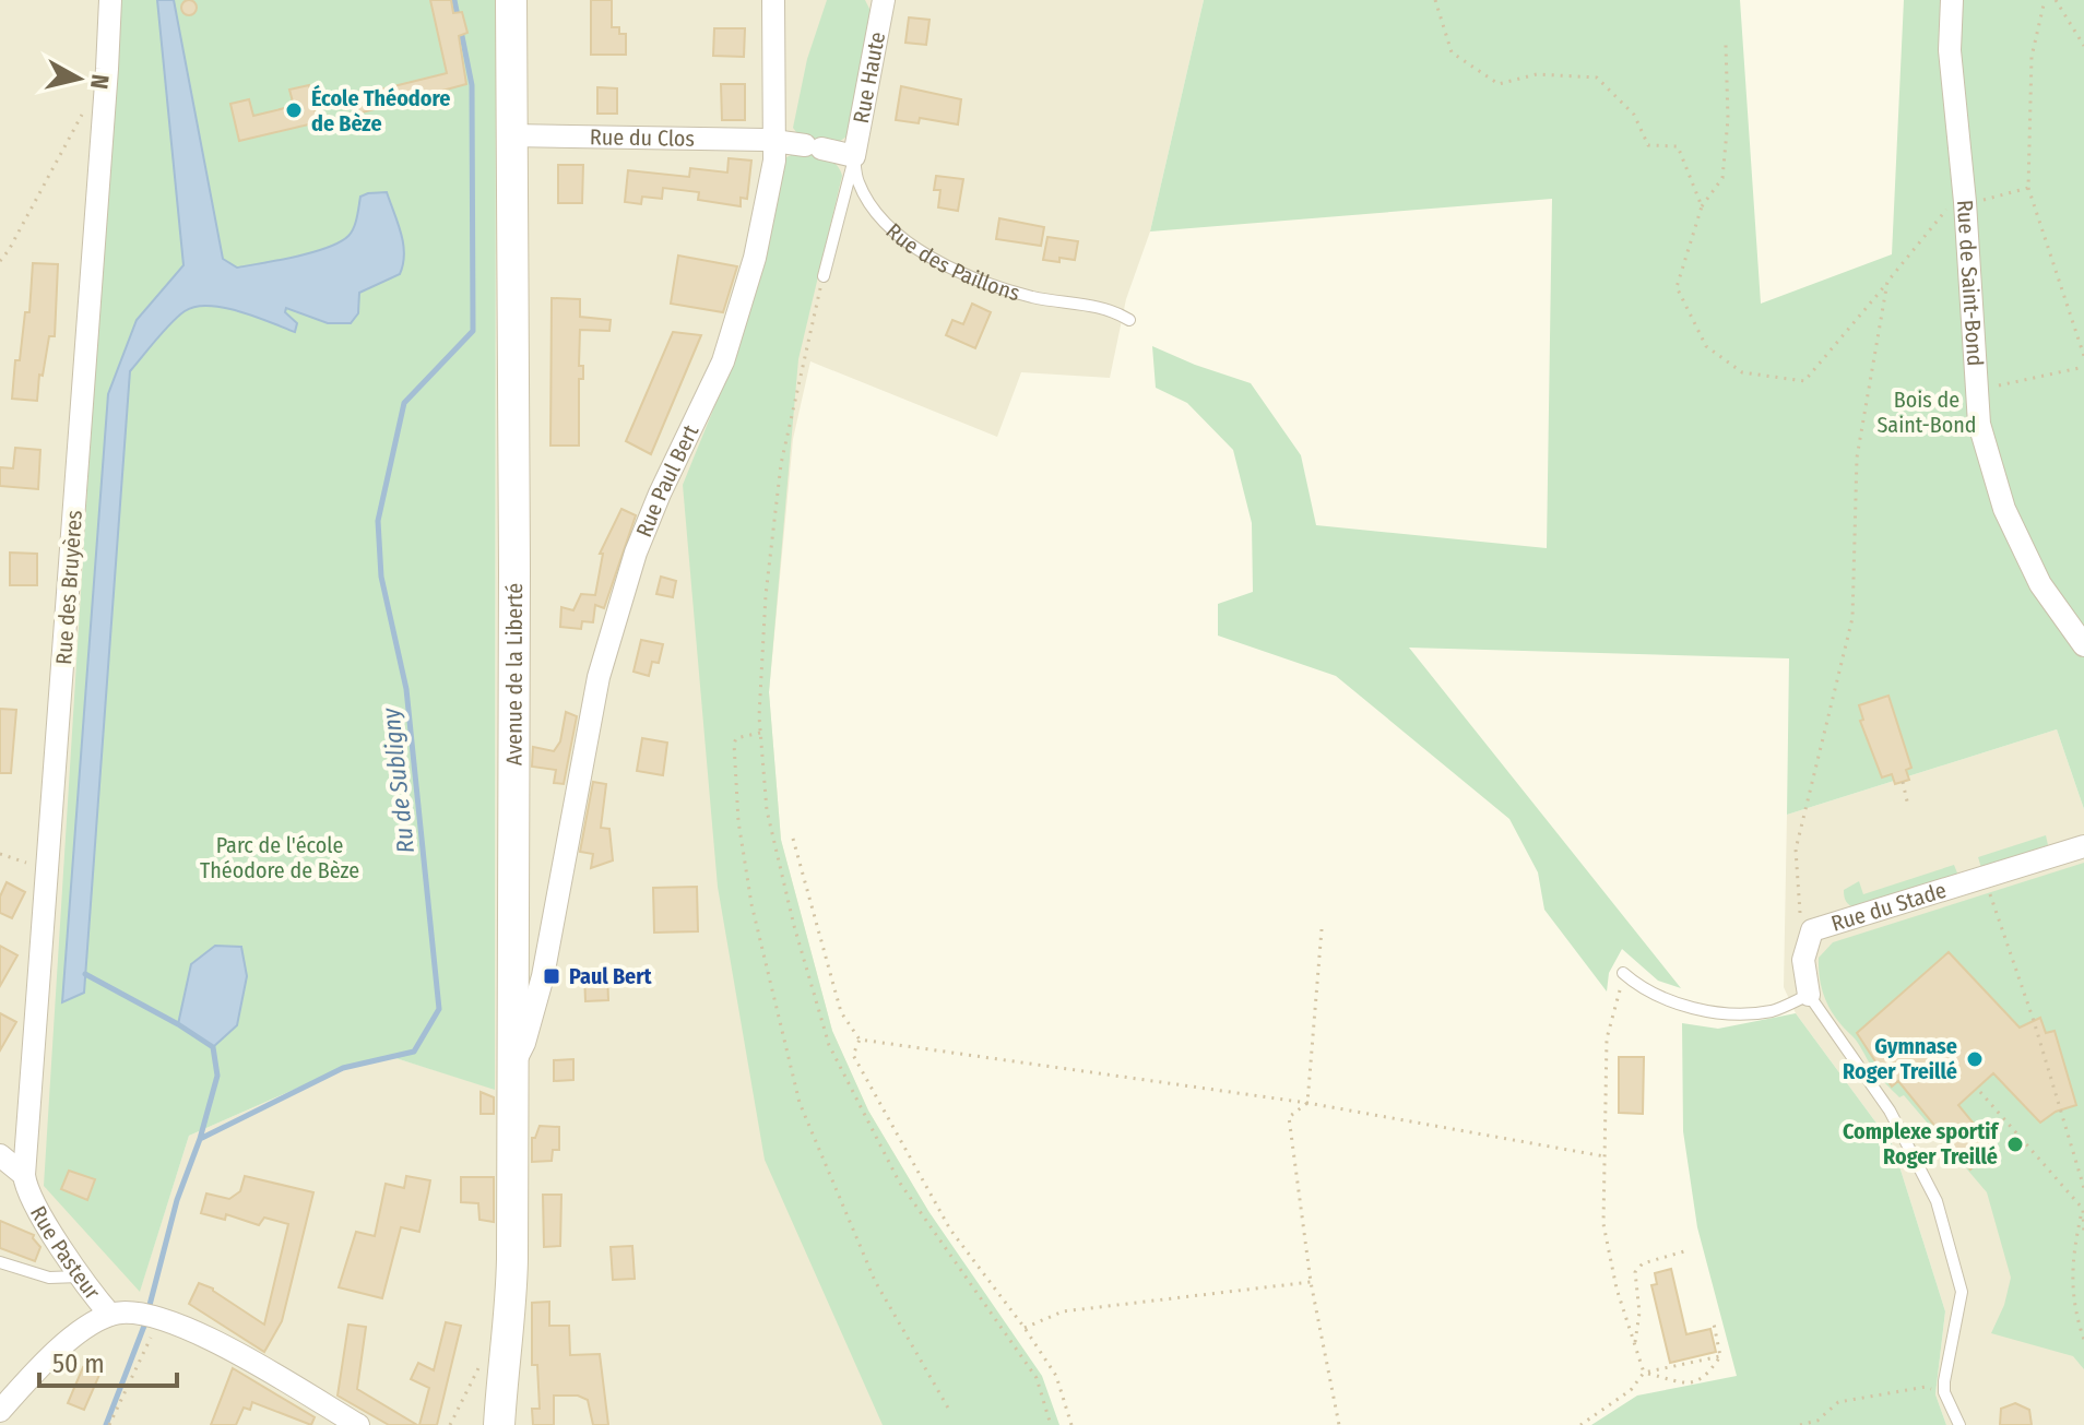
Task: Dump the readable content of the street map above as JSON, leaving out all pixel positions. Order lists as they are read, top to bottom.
{
  "streets": {
    "main road": ["Avenue de la Liberté"],
    "street": [
      "Rue Haute",
      "Rue du Clos",
      "Rue de Saint-Bond",
      "Rue Paul Bert",
      "Rue des Bruyères",
      "Rue du Stade",
      "Rue Pasteur"
    ],
    "lane": ["Rue des Paillons"]
  },
  "crossings": [
    ["Rue Haute", "Rue des Paillons"],
    ["Rue du Clos", "Rue Paul Bert"],
    ["Rue du Clos", "Avenue de la Liberté"],
    ["Rue Paul Bert", "Avenue de la Liberté"],
    ["Rue des Bruyères", "Rue Pasteur"]
  ],
  "water": ["Ru de Subligny"],
  "parks": ["Bois de Saint-Bond", "Parc de l'école Théodore de Bèze"],
  "places": {
    "other": ["École Théodore de Bèze", "Gymnase Roger Treillé", "Complexe sportif Roger Treillé"],
    "transit": ["Paul Bert"]
  },
  "scale_bar": "50 m",
  "north": "right"
}
